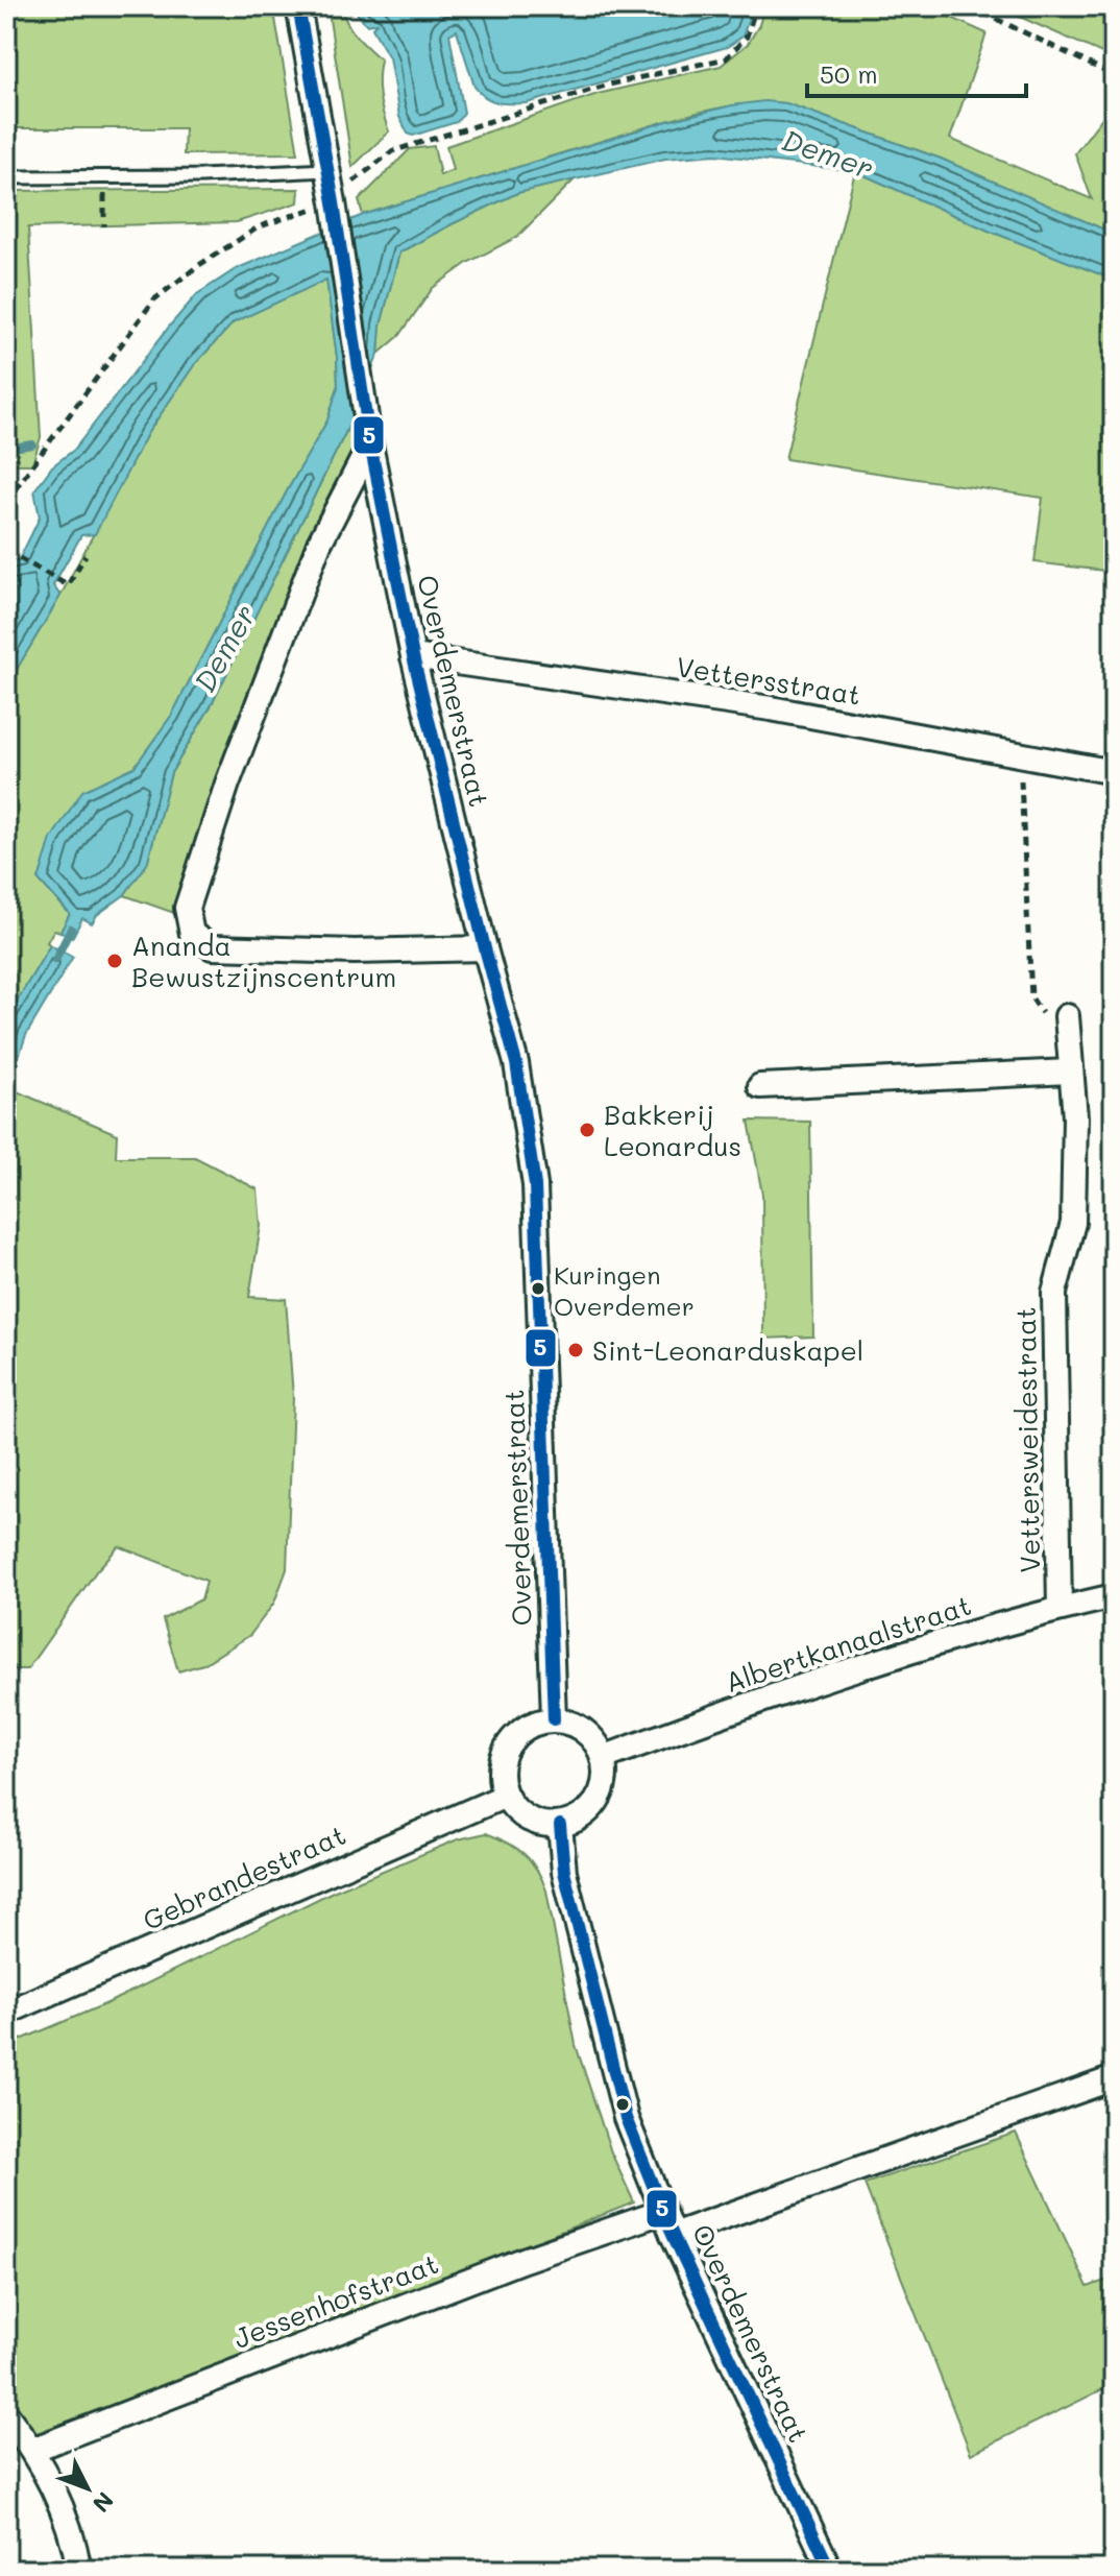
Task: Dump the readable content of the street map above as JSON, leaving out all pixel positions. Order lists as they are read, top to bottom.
{
  "streets": {
    "street": [
      "Vettersstraat",
      "Overdemerstraat",
      "Vettersweidestraat",
      "Albertkanaalstraat",
      "Gebrandestraat",
      "Jessenhofstraat"
    ]
  },
  "crossings": [
    ["Vettersstraat", "Overdemerstraat"],
    ["Overdemerstraat", "Albertkanaalstraat"],
    ["Overdemerstraat", "Gebrandestraat"],
    ["Overdemerstraat", "Jessenhofstraat"],
    ["Vettersweidestraat", "Albertkanaalstraat"],
    ["Albertkanaalstraat", "Gebrandestraat"]
  ],
  "water": ["Demer"],
  "places": [
    "Ananda Bewustzijnscentrum",
    "Bakkerij Leonardus",
    "Kuringen Overdemer",
    "Sint-Leonarduskapel"
  ],
  "lines": ["transit line 5"],
  "scale_bar": "50 m",
  "north": "bottom right"
}
